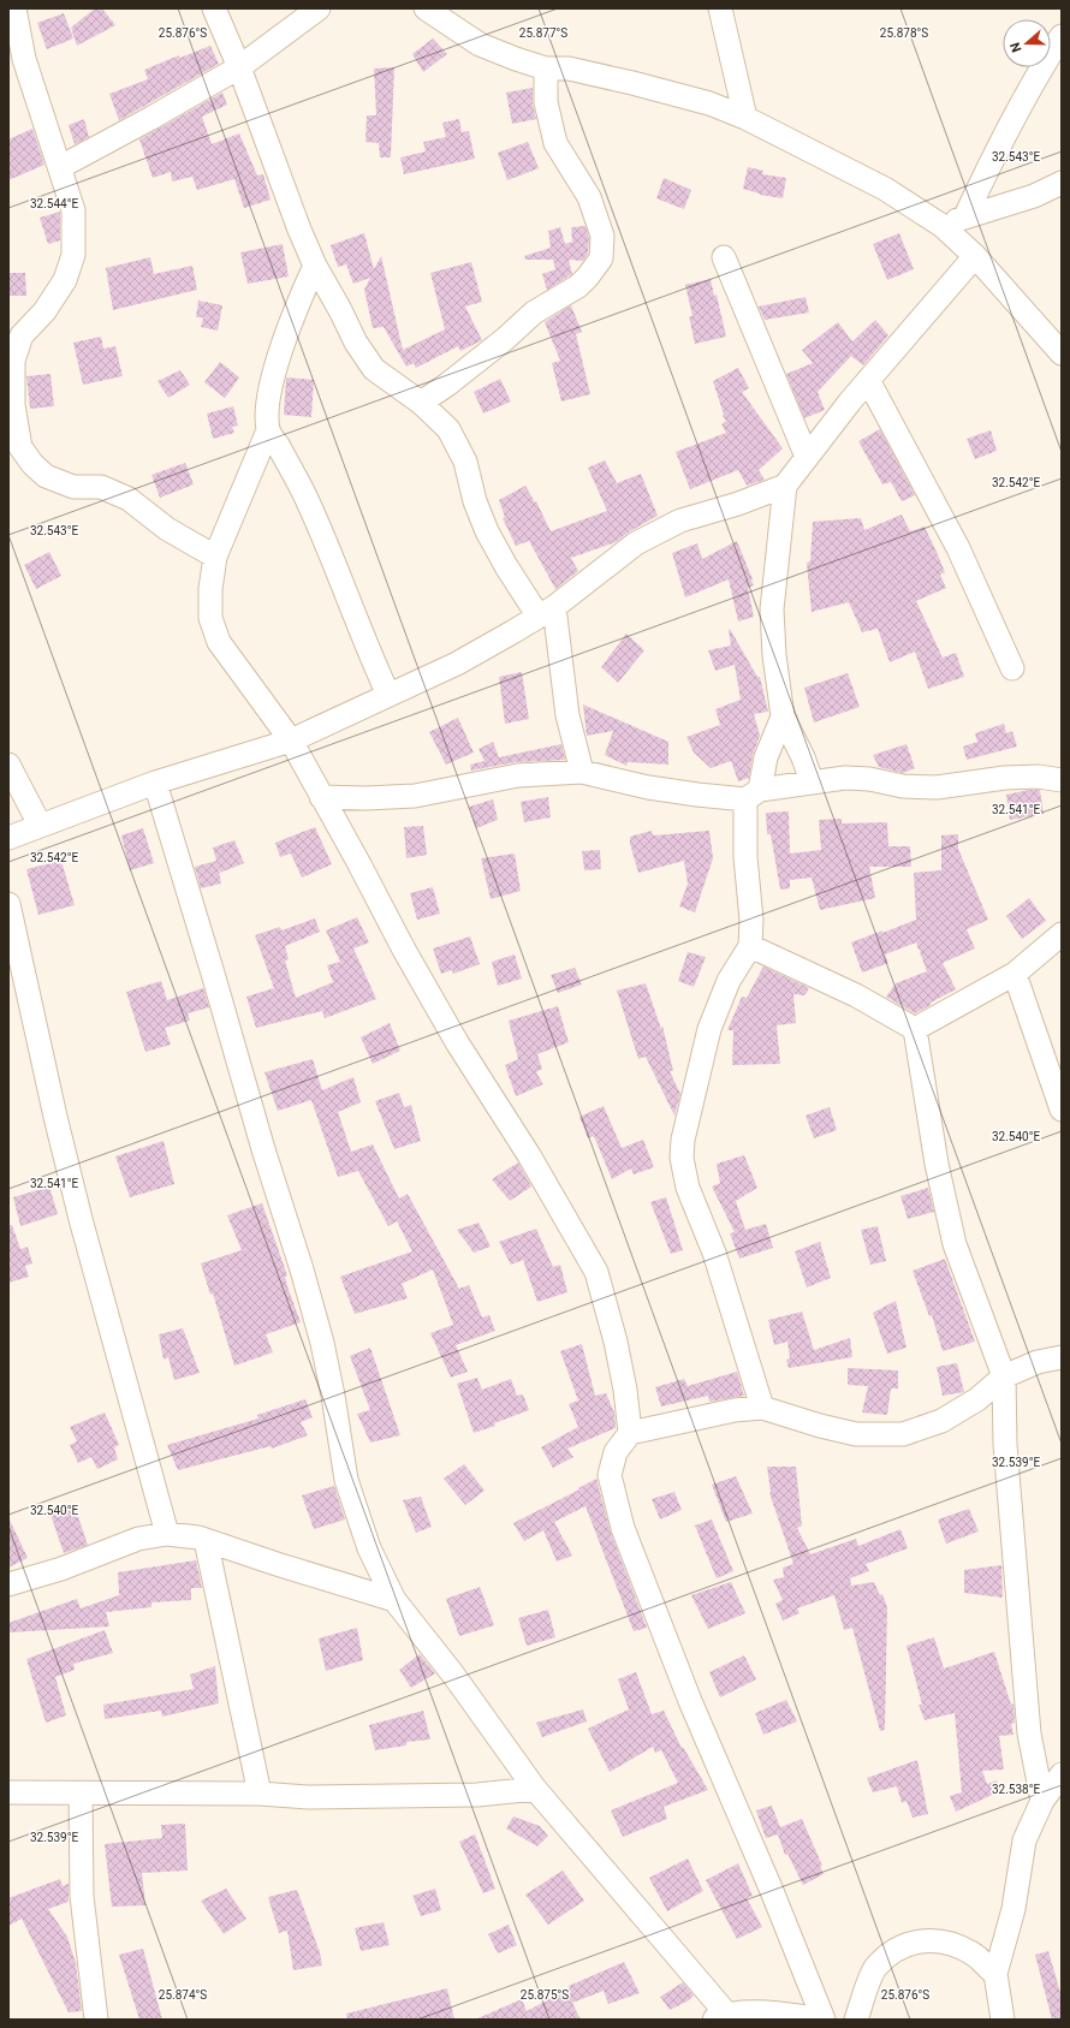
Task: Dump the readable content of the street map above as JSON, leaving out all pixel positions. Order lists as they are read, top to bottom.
{
  "north": "left",
  "coordinates": [
    "25.876°S",
    "25.877°S",
    "25.878°S",
    "32.543°E",
    "32.544°E",
    "32.542°E",
    "32.541°E",
    "32.540°E",
    "32.539°E",
    "32.538°E",
    "25.874°S",
    "25.875°S"
  ]
}
